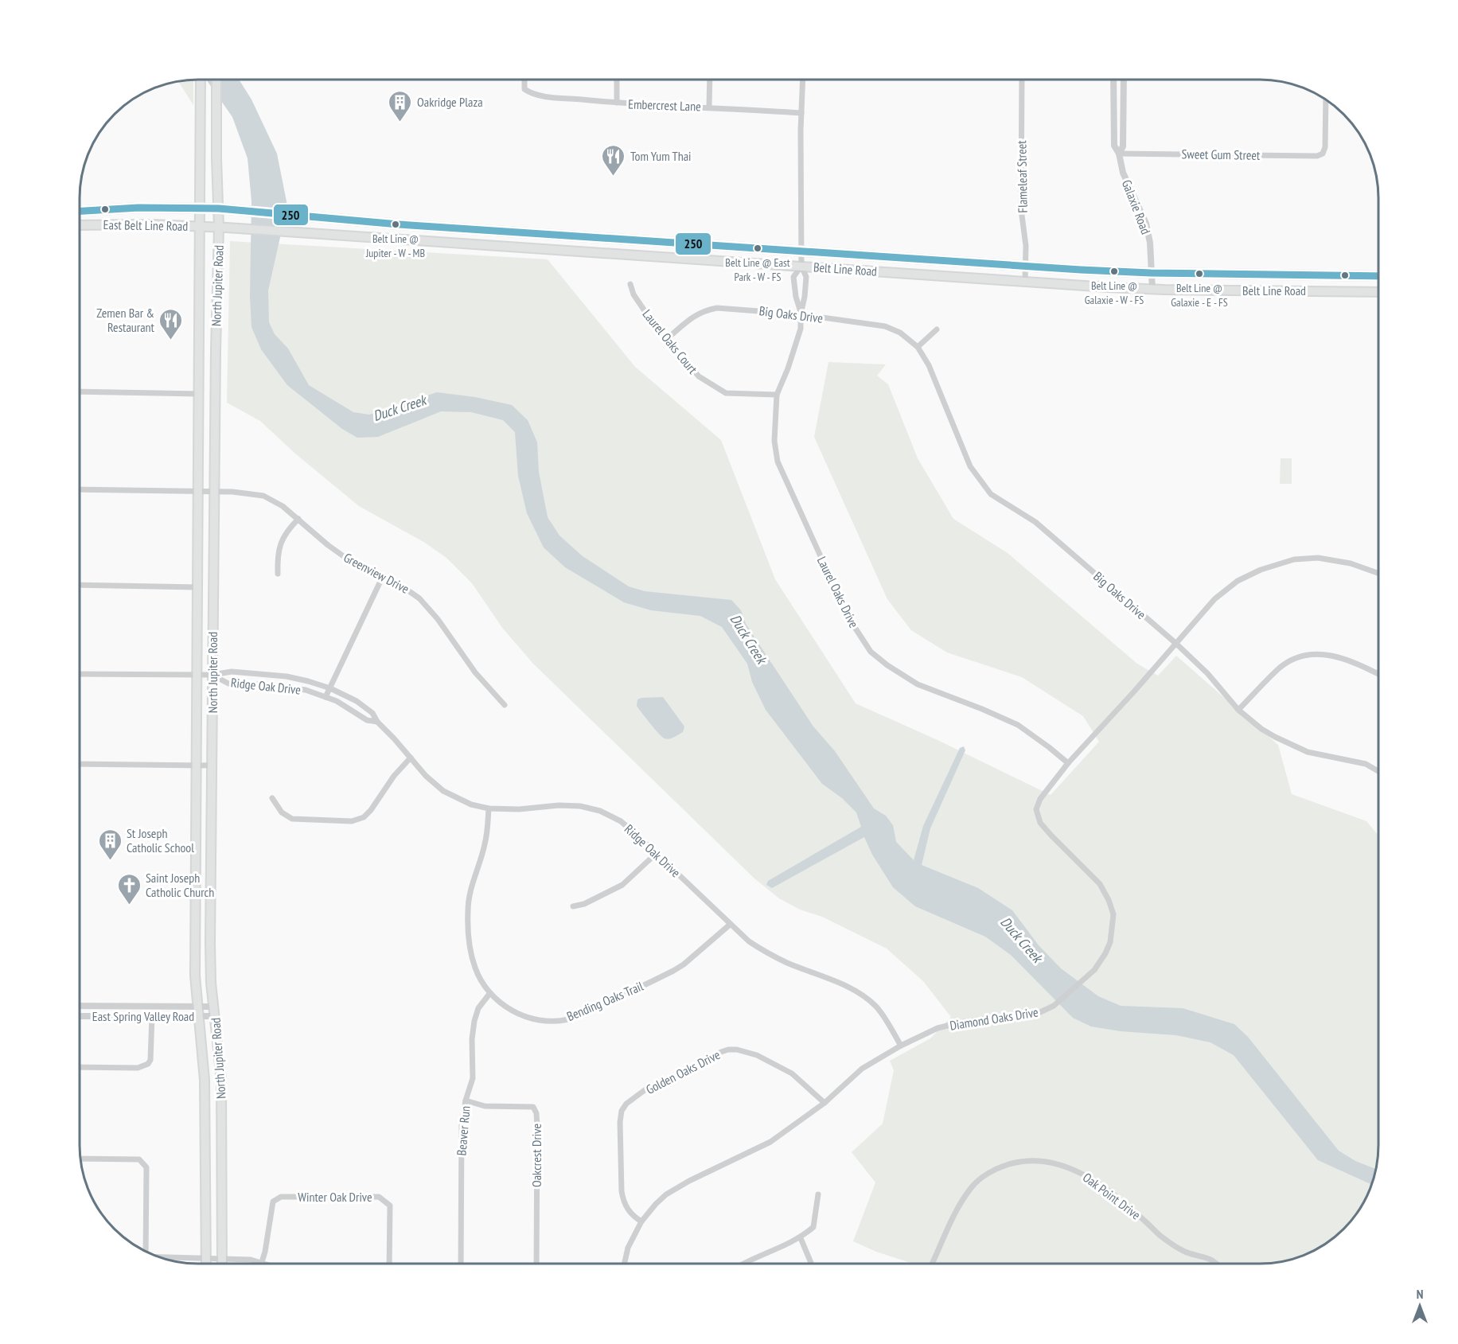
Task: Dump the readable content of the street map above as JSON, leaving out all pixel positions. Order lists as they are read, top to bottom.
{
  "streets": {
    "main road": ["East Belt Line Road", "Belt Line Road", "North Jupiter Road"],
    "street": [
      "Embercrest Lane",
      "Sweet Gum Street",
      "Flameleaf Street",
      "Galaxie Road",
      "Big Oaks Drive",
      "Laurel Oaks Court",
      "Greenview Drive",
      "Laurel Oaks Drive",
      "Ridge Oak Drive",
      "Bending Oaks Trail",
      "East Spring Valley Road",
      "Diamond Oaks Drive",
      "Golden Oaks Drive",
      "Beaver Run",
      "Oakcrest Drive",
      "Oak Point Drive",
      "Winter Oak Drive"
    ]
  },
  "crossings": [
    ["Sweet Gum Street", "Galaxie Road"],
    ["Flameleaf Street", "Belt Line Road"],
    ["Galaxie Road", "Belt Line Road"],
    ["East Belt Line Road", "Belt Line Road"],
    ["East Belt Line Road", "North Jupiter Road"],
    ["Belt Line Road", "North Jupiter Road"],
    ["Belt Line Road", "Laurel Oaks Drive"],
    ["North Jupiter Road", "Greenview Drive"],
    ["North Jupiter Road", "Ridge Oak Drive"],
    ["North Jupiter Road", "East Spring Valley Road"],
    ["Big Oaks Drive", "Laurel Oaks Court"],
    ["Big Oaks Drive", "Laurel Oaks Drive"],
    ["Big Oaks Drive", "Diamond Oaks Drive"],
    ["Laurel Oaks Court", "Laurel Oaks Drive"],
    ["Laurel Oaks Drive", "Diamond Oaks Drive"],
    ["Ridge Oak Drive", "Bending Oaks Trail"],
    ["Ridge Oak Drive", "Diamond Oaks Drive"],
    ["Bending Oaks Trail", "Beaver Run"],
    ["Diamond Oaks Drive", "Golden Oaks Drive"],
    ["Beaver Run", "Oakcrest Drive"]
  ],
  "water": ["Duck Creek"],
  "places": {
    "building": ["Oakridge Plaza", "St Joseph Catholic School"],
    "restaurant": ["Tom Yum Thai", "Zemen Bar & Restaurant"],
    "other": [
      "Belt Line @ Jupiter - W - MB",
      "Belt Line @ East Park - W - FS",
      "Belt Line @ Galaxie - W - FS",
      "Belt Line @ Galaxie - E - FS"
    ],
    "church": ["Saint Joseph Catholic Church"]
  },
  "lines": ["transit line 250"],
  "north": "top"
}
